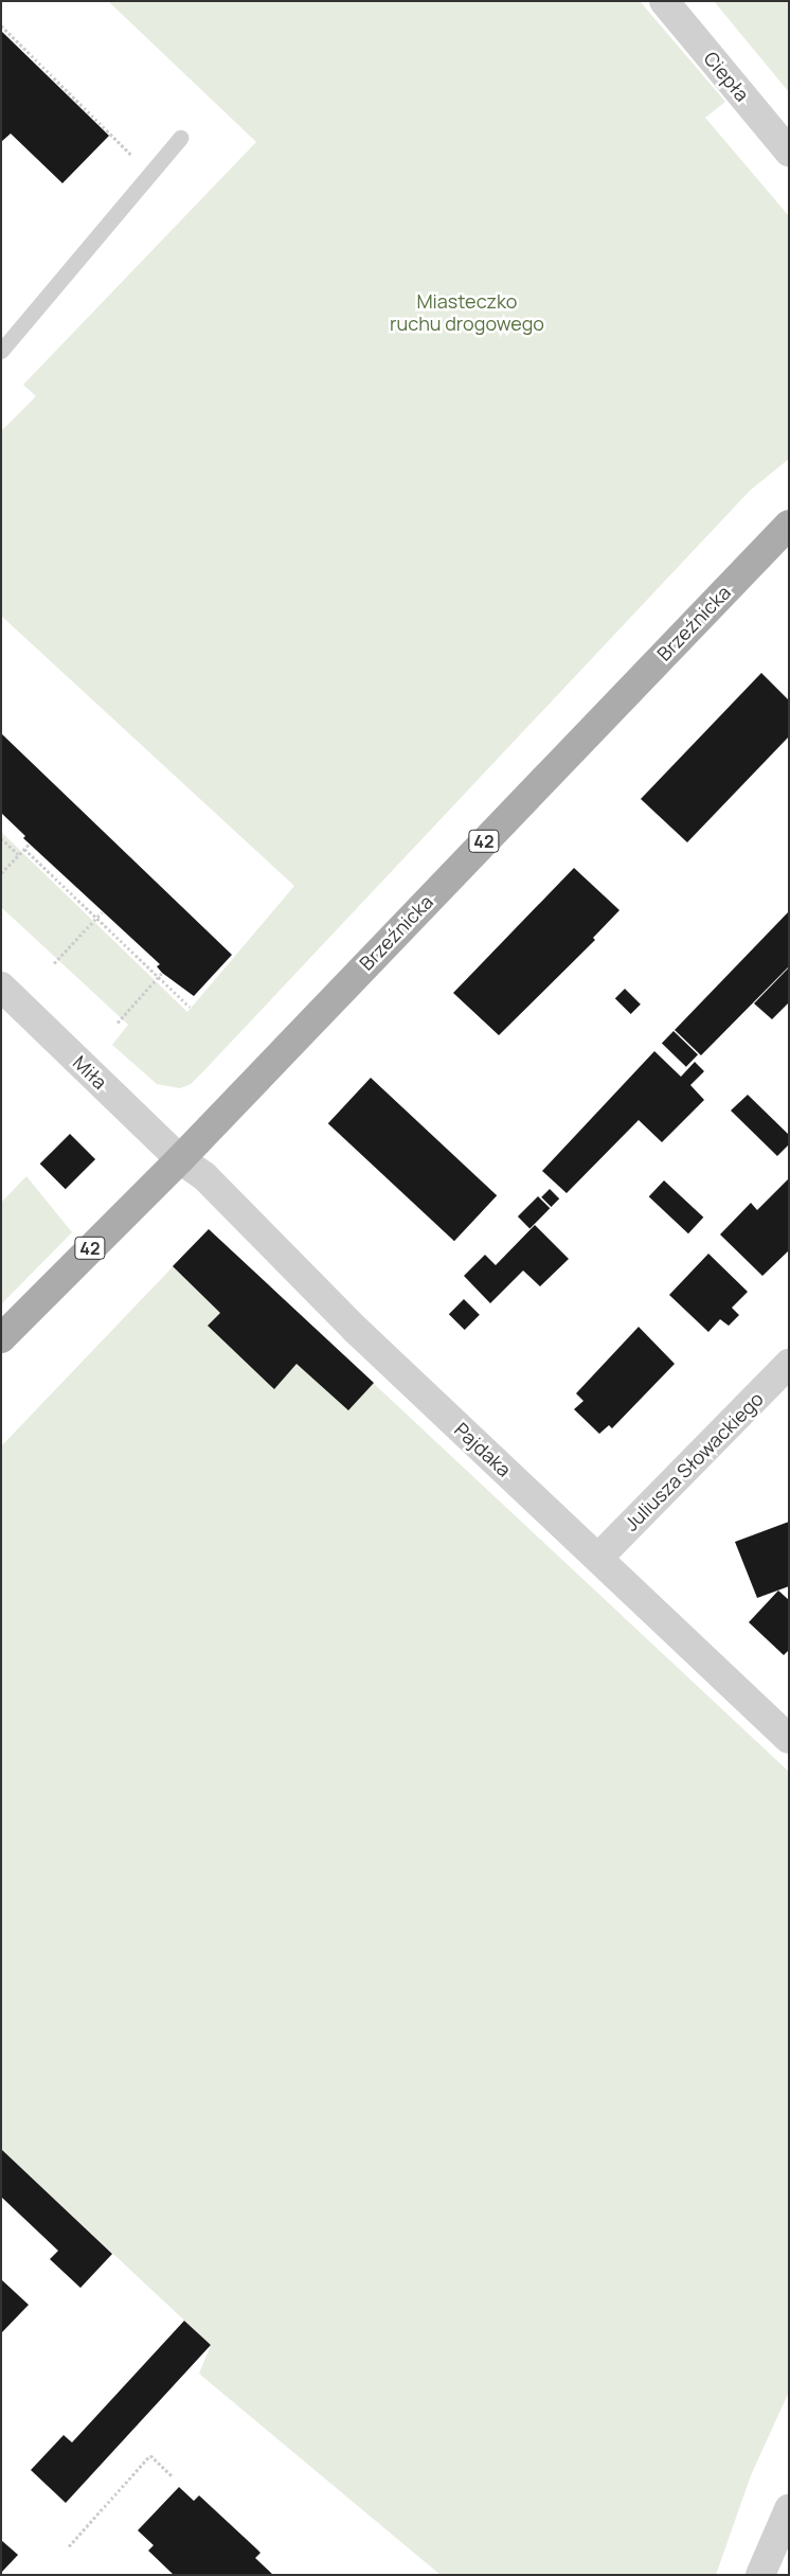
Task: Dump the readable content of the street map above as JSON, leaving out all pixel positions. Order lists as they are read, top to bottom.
{
  "streets": {
    "main road": ["Brzeźnicka", "42"],
    "street": [
      "Ciepła",
      "Miła",
      "Pajdaka",
      "Juliusza Słowackiego"
    ]
  },
  "crossings": [
    ["Brzeźnicka", "Miła"],
    ["Brzeźnicka", "Pajdaka"],
    ["Miła", "Pajdaka"],
    ["Pajdaka", "Juliusza Słowackiego"]
  ],
  "parks": ["Miasteczko ruchu drogowego"]
}
